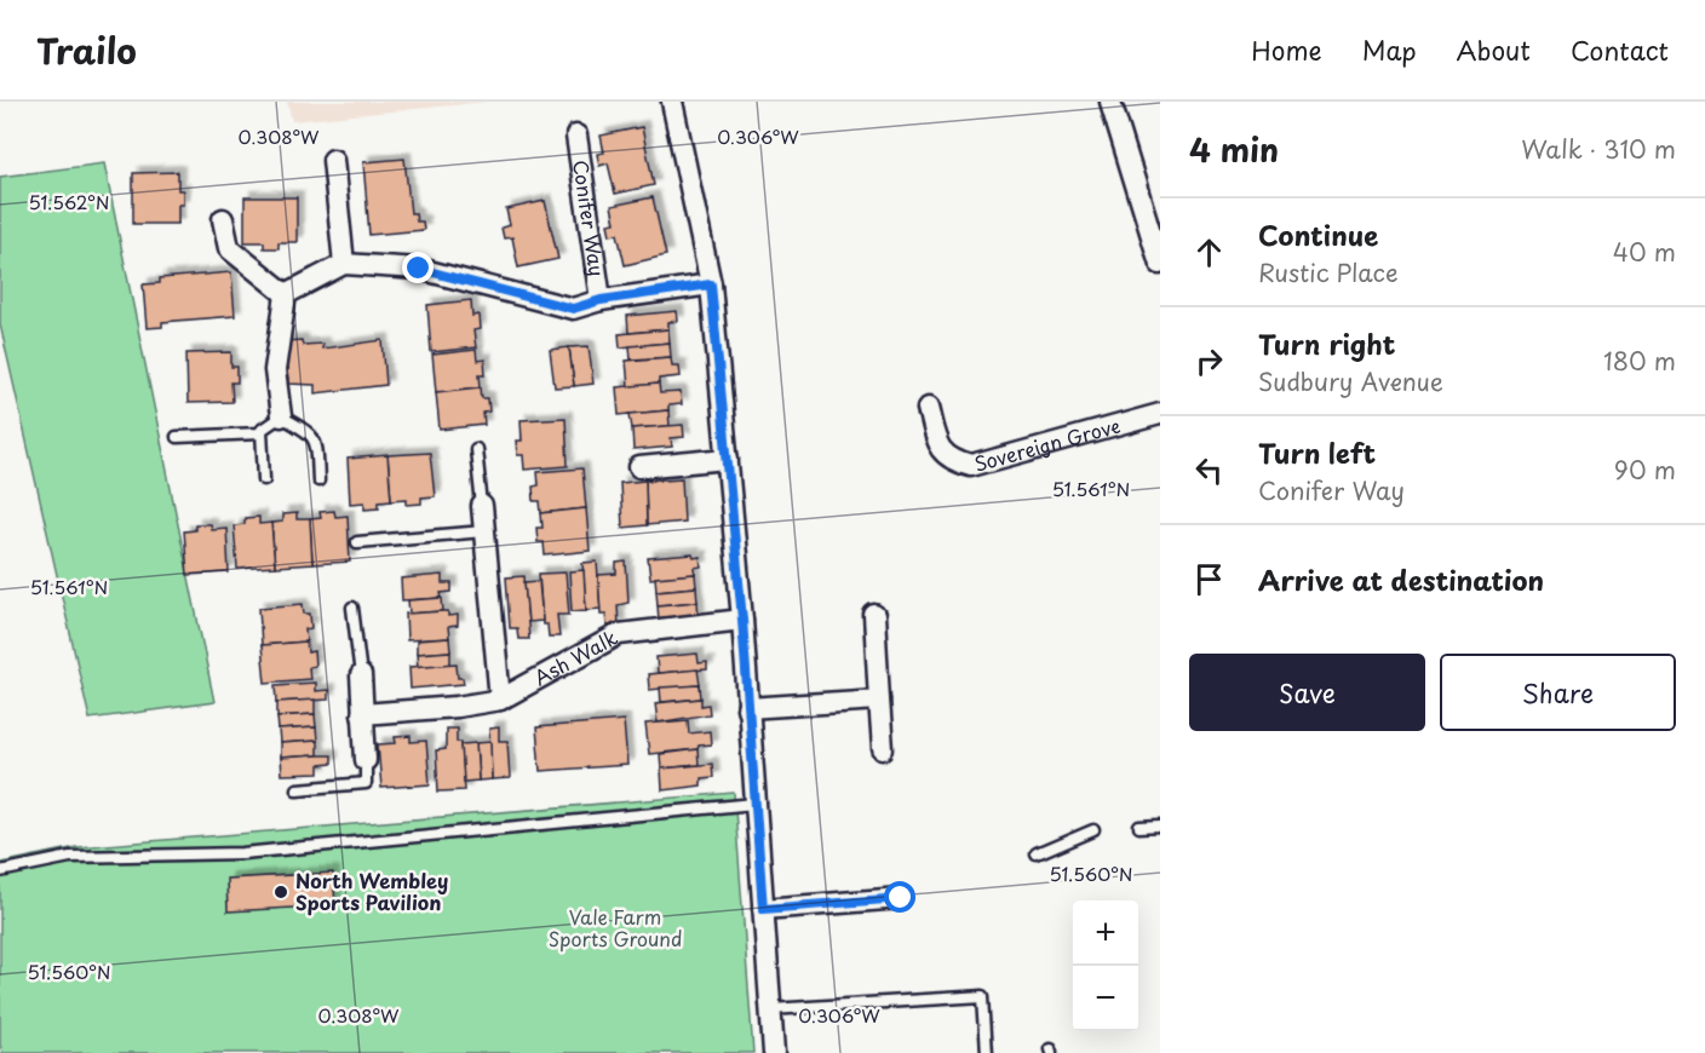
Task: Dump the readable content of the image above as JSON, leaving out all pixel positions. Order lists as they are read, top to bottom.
{
  "streets": {
    "street": ["Conifer Way", "Sovereign Grove", "Ash Walk"]
  },
  "parks": ["Vale Farm Sports Ground"],
  "places": ["North Wembley Sports Pavilion"],
  "page": {
    "header": "Trailo",
    "nav": [
      "Home",
      "Map",
      "About",
      "Contact"
    ],
    "heading": ["4 min", "Walk · 310 m"],
    "list": [
      ["Continue", "Rustic Place", "40 m"],
      ["Turn right", "Sudbury Avenue", "180 m"],
      ["Turn left", "Conifer Way", "90 m"],
      "Arrive at destination"
    ],
    "buttons": ["Save", "Share"],
    "map_buttons": ["+", "−"]
  },
  "coordinates": [
    "0.308°W",
    "0.306°W",
    "51.562°N",
    "51.561°N",
    "51.560°N"
  ]
}
